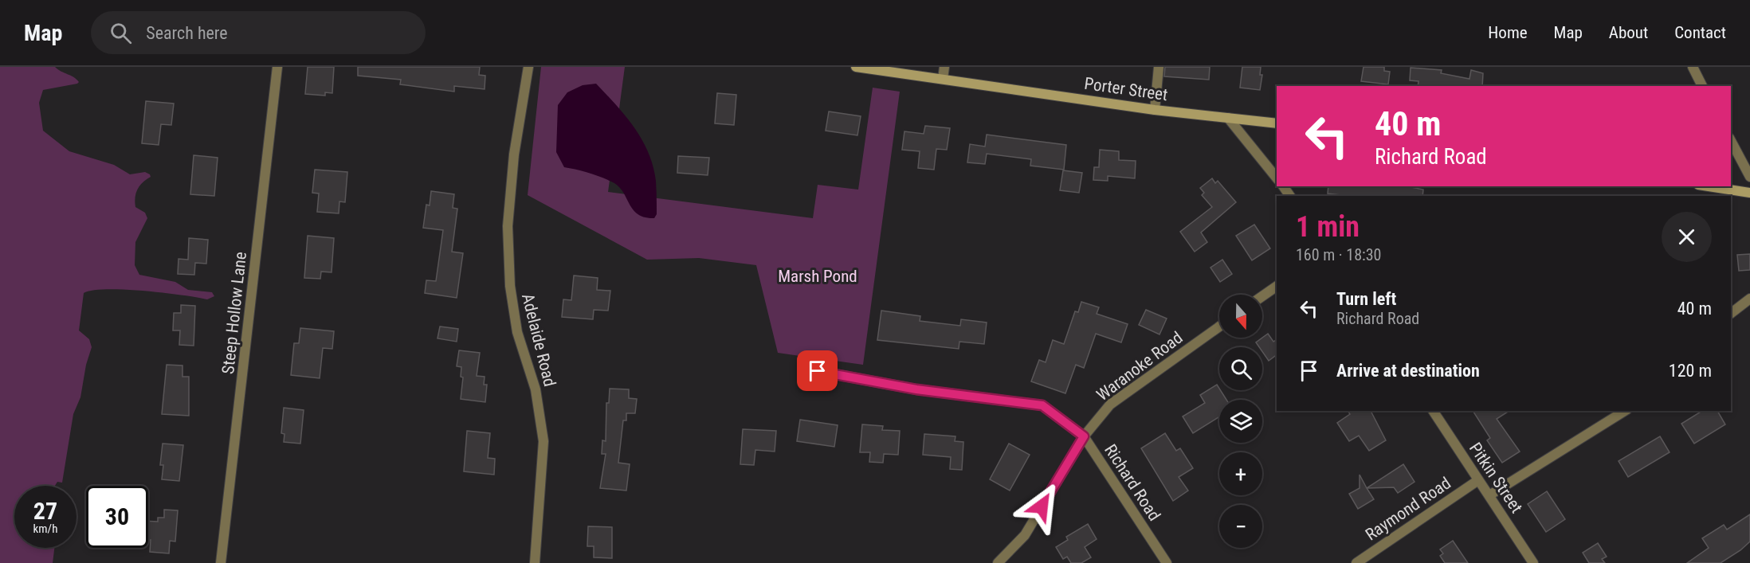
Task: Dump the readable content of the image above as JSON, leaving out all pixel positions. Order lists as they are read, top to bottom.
{
  "streets": {
    "street": [
      "Porter Street",
      "Steep Hollow Lane",
      "Adelaide Road",
      "Waranoke Road",
      "Pitkin Street",
      "Richard Road",
      "Raymond Road"
    ]
  },
  "crossings": [
    ["Waranoke Road", "Richard Road"],
    ["Pitkin Street", "Raymond Road"]
  ],
  "parks": ["Marsh Pond"],
  "north": "bottom",
  "page": {
    "header": "Map",
    "search": "Search here",
    "nav": [
      "Home",
      "Map",
      "About",
      "Contact"
    ],
    "turn": ["40 m", "Richard Road"],
    "heading": ["1 min", "160 m · 18:30"],
    "list": [
      {
        "name": "Turn left",
        "note": "Richard Road",
        "value": "40 m"
      },
      {
        "name": "Arrive at destination",
        "value": "120 m"
      }
    ],
    "map_buttons": ["+", "−"],
    "speed": "27 km/h",
    "limit": "30"
  }
}
